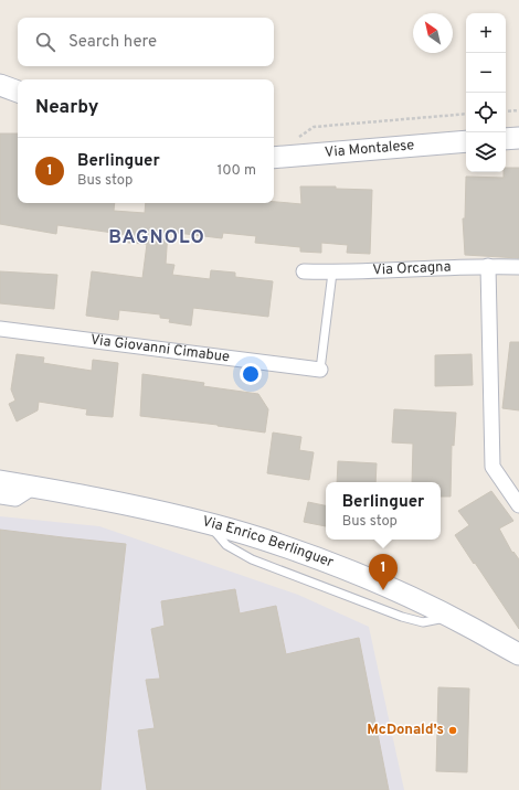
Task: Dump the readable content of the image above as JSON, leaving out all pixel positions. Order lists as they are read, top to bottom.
{
  "streets": {
    "main road": ["Via Montalese", "Via Enrico Berlinguer"],
    "street": ["Via Orcagna", "Via Giovanni Cimabue"]
  },
  "districts": ["BAGNOLO"],
  "places": ["McDonald's"],
  "north": "top left",
  "page": {
    "map_buttons": ["+", "−"],
    "search": "Search here",
    "heading": "Nearby",
    "list": [
      {
        "mark": "1",
        "name": "Berlinguer",
        "note": "Bus stop",
        "value": "100 m"
      }
    ],
    "popup": ["Berlinguer", "Bus stop"],
    "pins": "1"
  }
}
